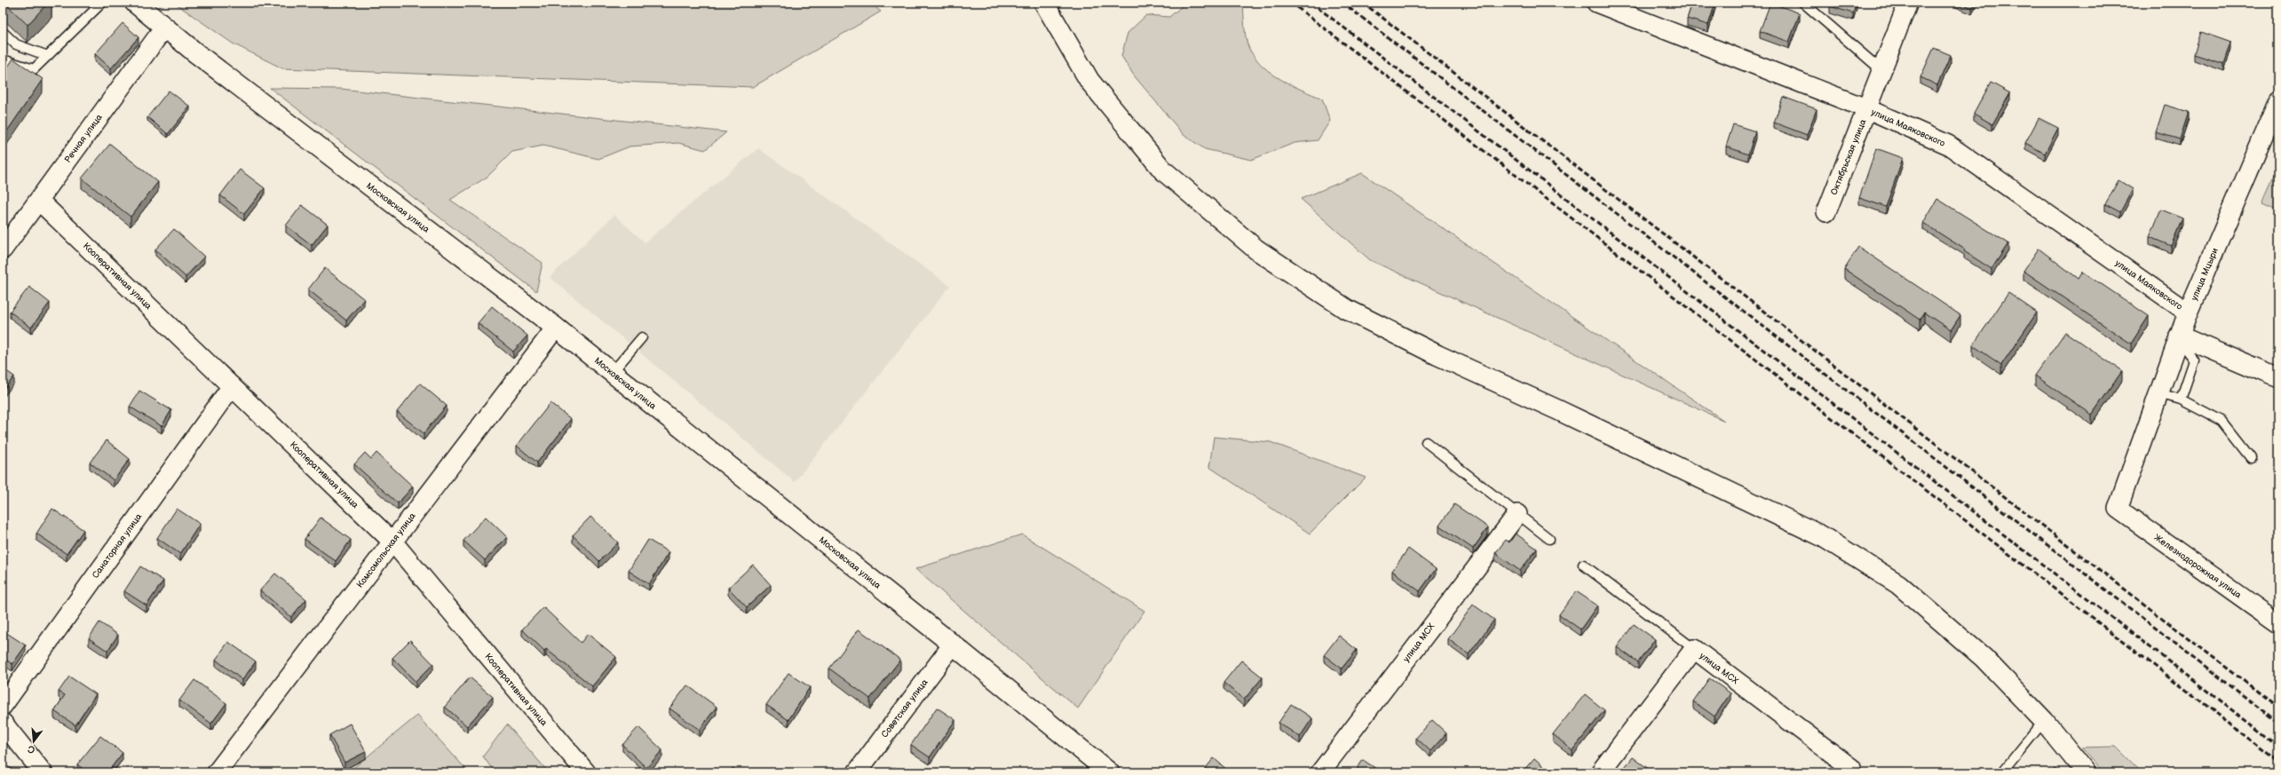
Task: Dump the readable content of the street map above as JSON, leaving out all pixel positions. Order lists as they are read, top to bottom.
{
  "streets": {
    "street": [
      "улица Маяковского",
      "Речная улица",
      "Октябрьская улица",
      "Московская улица",
      "улица Мцыри",
      "Кооперативная улица",
      "Санаторная улица",
      "Комсомольская улица",
      "Железнодорожная улица",
      "улица МСХ",
      "Советская улица"
    ]
  },
  "crossings": [
    ["улица Маяковского", "Октябрьская улица"],
    ["улица Маяковского", "улица Мцыри"],
    ["Речная улица", "Московская улица"],
    ["Речная улица", "Кооперативная улица"],
    ["Московская улица", "Комсомольская улица"],
    ["Московская улица", "Советская улица"],
    ["улица Мцыри", "Железнодорожная улица"],
    ["Кооперативная улица", "Санаторная улица"],
    ["Кооперативная улица", "Комсомольская улица"]
  ],
  "north": "bottom"
}
